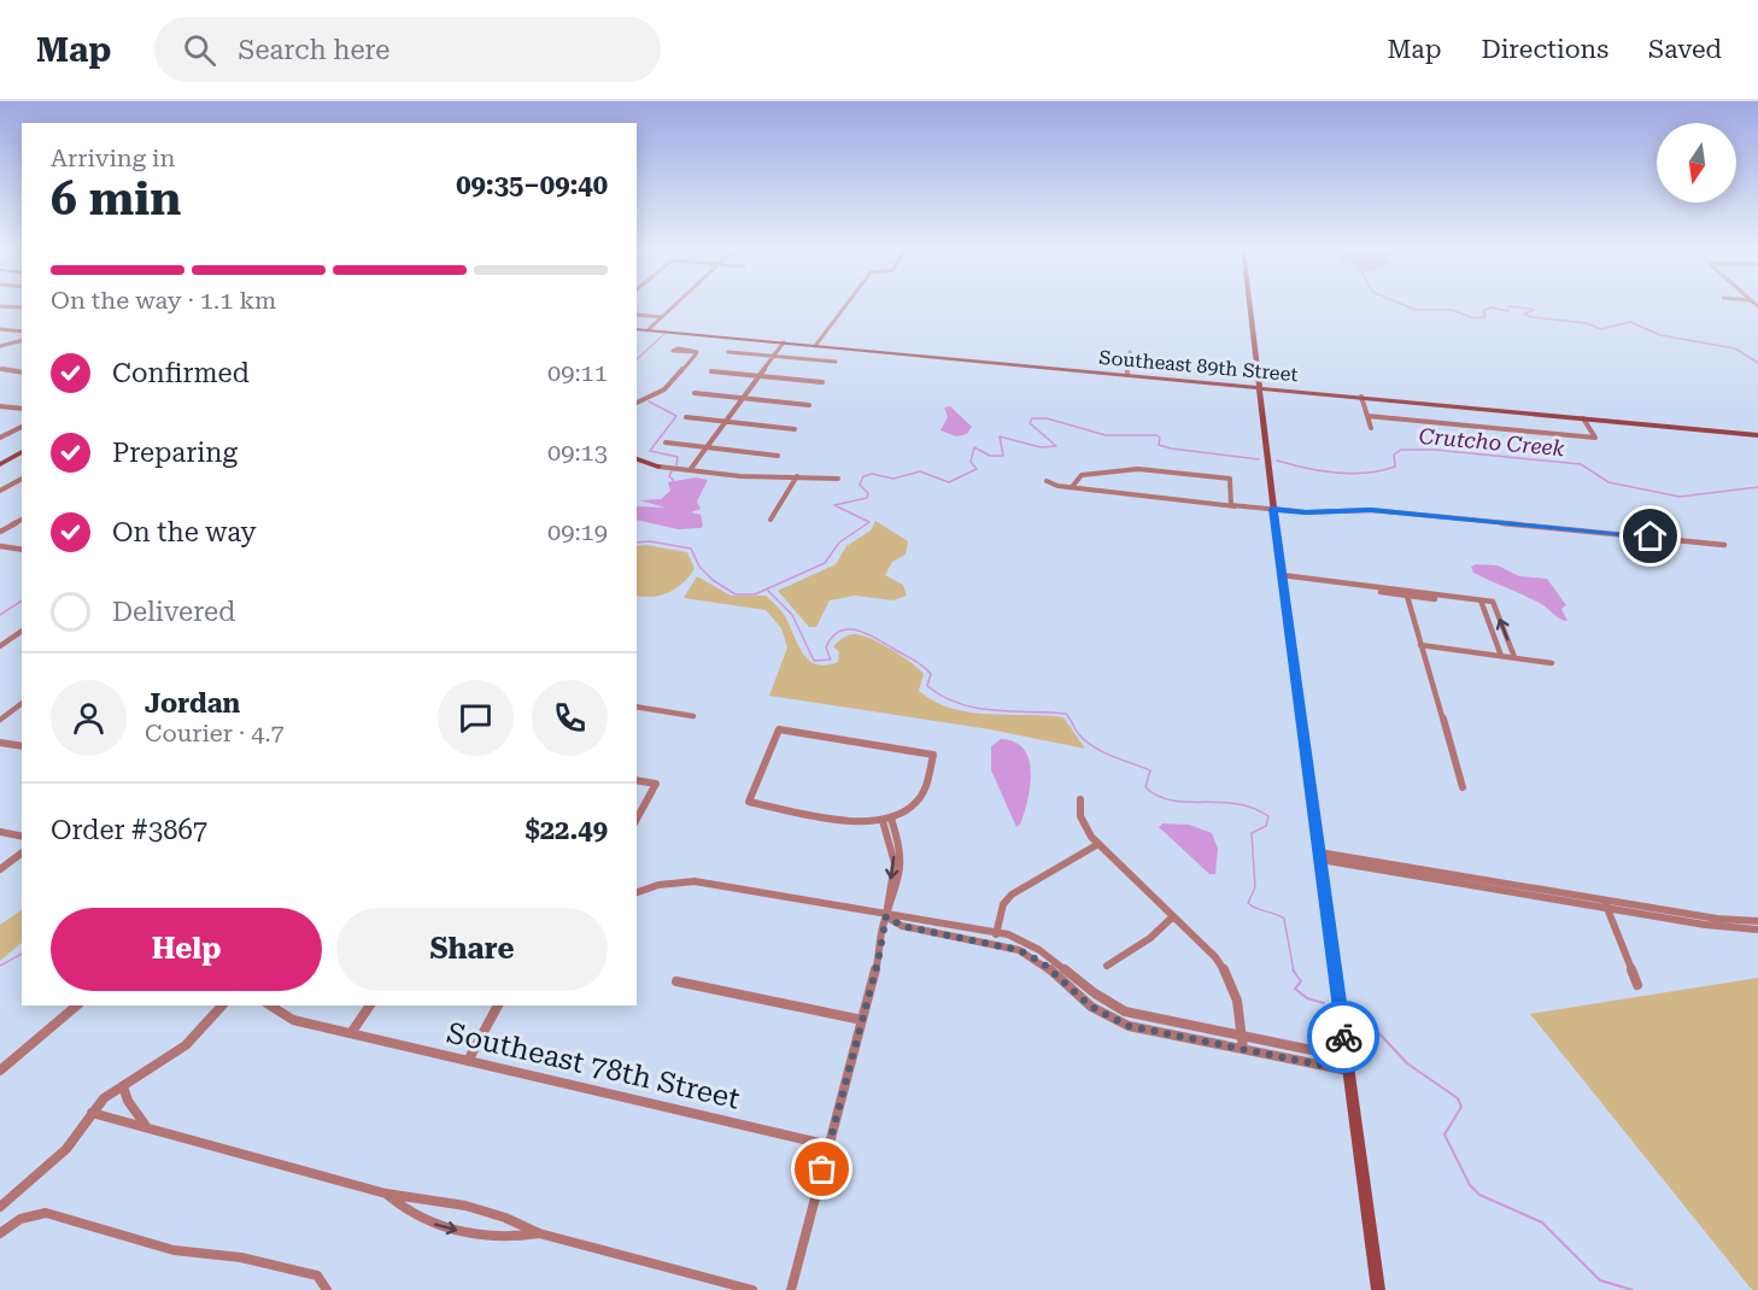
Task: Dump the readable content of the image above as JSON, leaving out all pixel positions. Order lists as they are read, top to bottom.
{
  "streets": {
    "street": ["Southeast 89th Street", "Southeast 78th Street"]
  },
  "water": ["Crutcho Creek"],
  "north": "bottom",
  "page": {
    "header": "Map",
    "search": "Search here",
    "nav": ["Map", "Directions", "Saved"],
    "heading": ["6 min", "Arriving in", "09:35–09:40"],
    "panel": [
      "Jordan",
      "Courier · 4.7",
      "Order #3867",
      "$22.49"
    ],
    "bar": "On the way · 1.1 km",
    "list": [
      ["Confirmed", "09:11"],
      ["Preparing", "09:13"],
      ["On the way", "09:19"],
      "Delivered"
    ],
    "buttons": ["Help", "Share"]
  }
}
